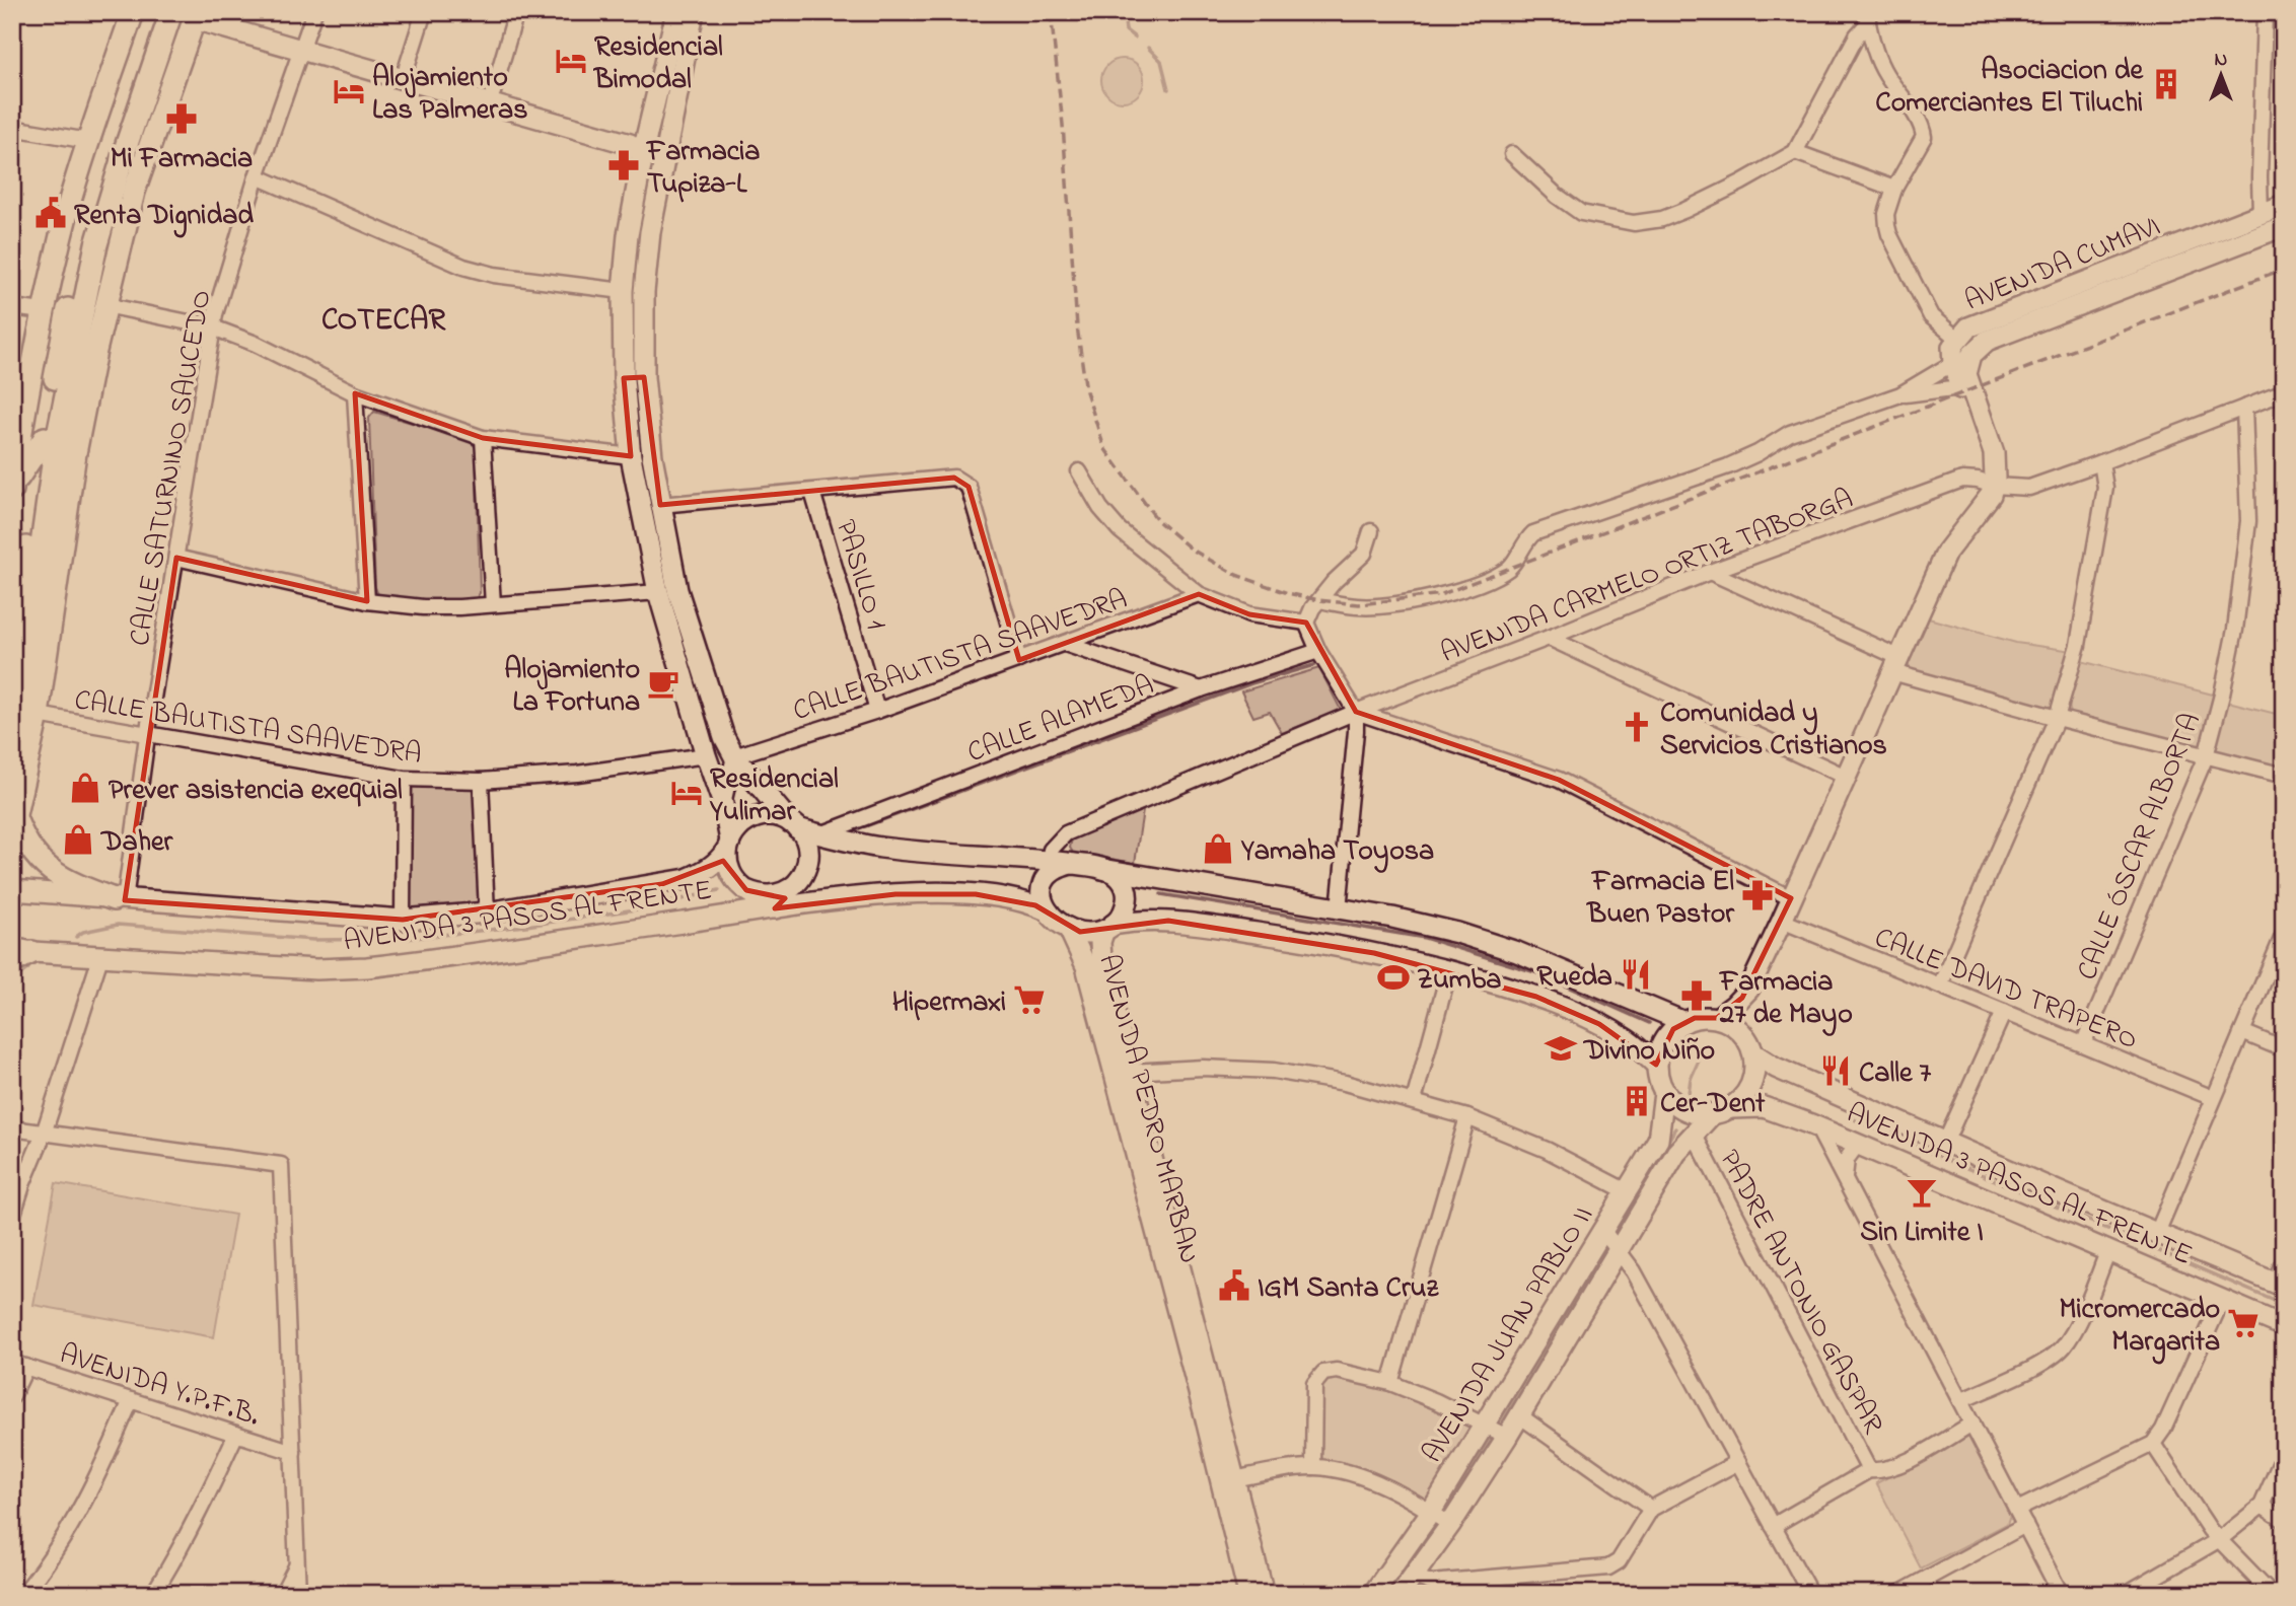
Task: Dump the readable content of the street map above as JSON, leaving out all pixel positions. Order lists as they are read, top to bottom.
{
  "streets": {
    "main road": [
      "AVENIDA CUMAVI",
      "AVENIDA 3 PASOS AL FRENTE",
      "AVENIDA PEDRO MARBAN",
      "AVENIDA JUAN PABLO II"
    ],
    "street": [
      "CALLE SATURNINO SAUCEDO",
      "PASILLO 1",
      "AVENIDA CARMELO ORTIZ TABORGA",
      "CALLE BAUTISTA SAAVEDRA",
      "CALLE ALAMEDA",
      "CALLE ÓSCAR ALBORTA",
      "CALLE DAVID TRAPERO",
      "PADRE ANTONIO GASPAR",
      "AVENIDA Y.P.F.B."
    ]
  },
  "crossings": [
    ["AVENIDA CUMAVI", "AVENIDA CARMELO ORTIZ TABORGA"],
    ["CALLE SATURNINO SAUCEDO", "CALLE BAUTISTA SAAVEDRA"],
    ["CALLE SATURNINO SAUCEDO", "AVENIDA 3 PASOS AL FRENTE"],
    ["PASILLO 1", "CALLE BAUTISTA SAAVEDRA"],
    ["AVENIDA CARMELO ORTIZ TABORGA", "CALLE ÓSCAR ALBORTA"],
    ["CALLE ÓSCAR ALBORTA", "CALLE DAVID TRAPERO"],
    ["AVENIDA 3 PASOS AL FRENTE", "AVENIDA PEDRO MARBAN"],
    ["AVENIDA 3 PASOS AL FRENTE", "AVENIDA JUAN PABLO II"],
    ["PADRE ANTONIO GASPAR", "AVENIDA JUAN PABLO II"]
  ],
  "districts": ["COTECAR"],
  "places": {
    "hotel": ["Residencial Bimodal", "Alojamiento Las Palmeras", "Residencial Yulimar"],
    "building": ["Asociacion de Comerciantes El Tiluchi", "Cer-Dent"],
    "pharmacy": [
      "Mi Farmacia",
      "Farmacia Tupiza-L",
      "Farmacia El Buen Pastor",
      "Farmacia 27 de Mayo"
    ],
    "public building": ["Renta Dignidad", "IGM Santa Cruz"],
    "cafe": ["Alojamiento La Fortuna"],
    "church": ["Comunidad y Servicios Cristianos"],
    "shop": ["Prever asistencia exequial", "Daher", "Yamaha Toyosa"],
    "restaurant": ["Rueda", "Calle 7"],
    "sports": ["Zumba"],
    "supermarket": ["Hipermaxi", "Micromercado Margarita"],
    "school or university": ["Divino Niño"],
    "bar": ["Sin Limite I"]
  },
  "north": "top"
}
